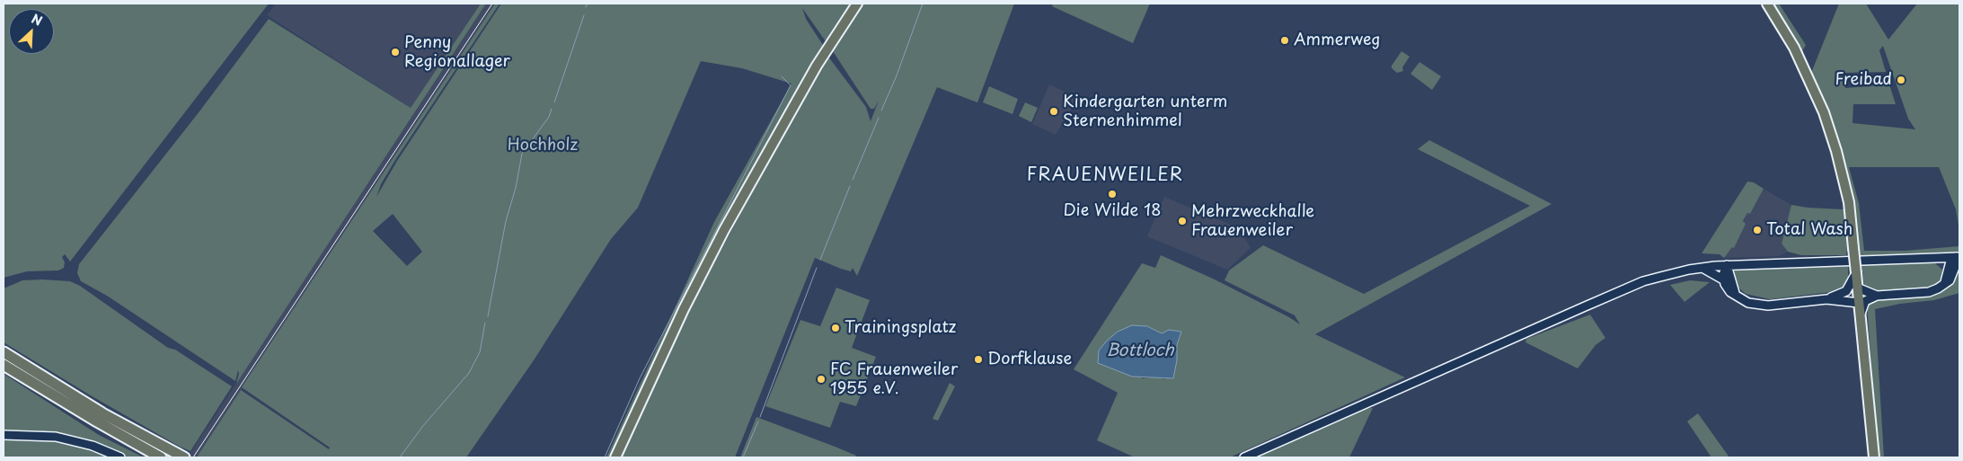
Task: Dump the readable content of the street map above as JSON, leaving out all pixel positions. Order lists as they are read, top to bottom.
{
  "districts": ["FRAUENWEILER"],
  "water": ["Bottloch"],
  "parks": ["Hochholz"],
  "places": [
    "Ammerweg",
    "Penny Regionallager",
    "Freibad",
    "Kindergarten unterm Sternenhimmel",
    "Die Wilde 18",
    "Mehrzweckhalle Frauenweiler",
    "Total Wash",
    "Trainingsplatz",
    "Dorfklause",
    "FC Frauenweiler 1955 e.V."
  ],
  "north": "top right"
}
